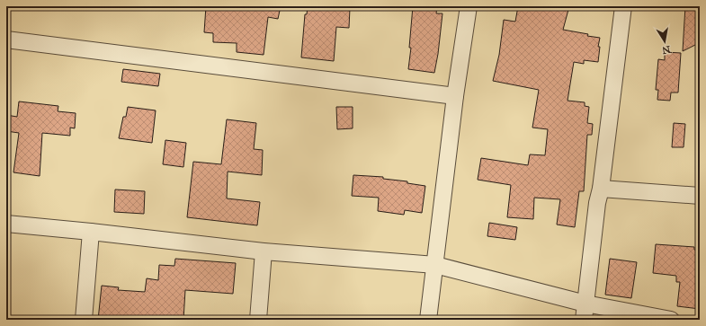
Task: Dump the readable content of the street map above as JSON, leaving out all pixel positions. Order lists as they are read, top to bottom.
{
  "north": "bottom"
}
